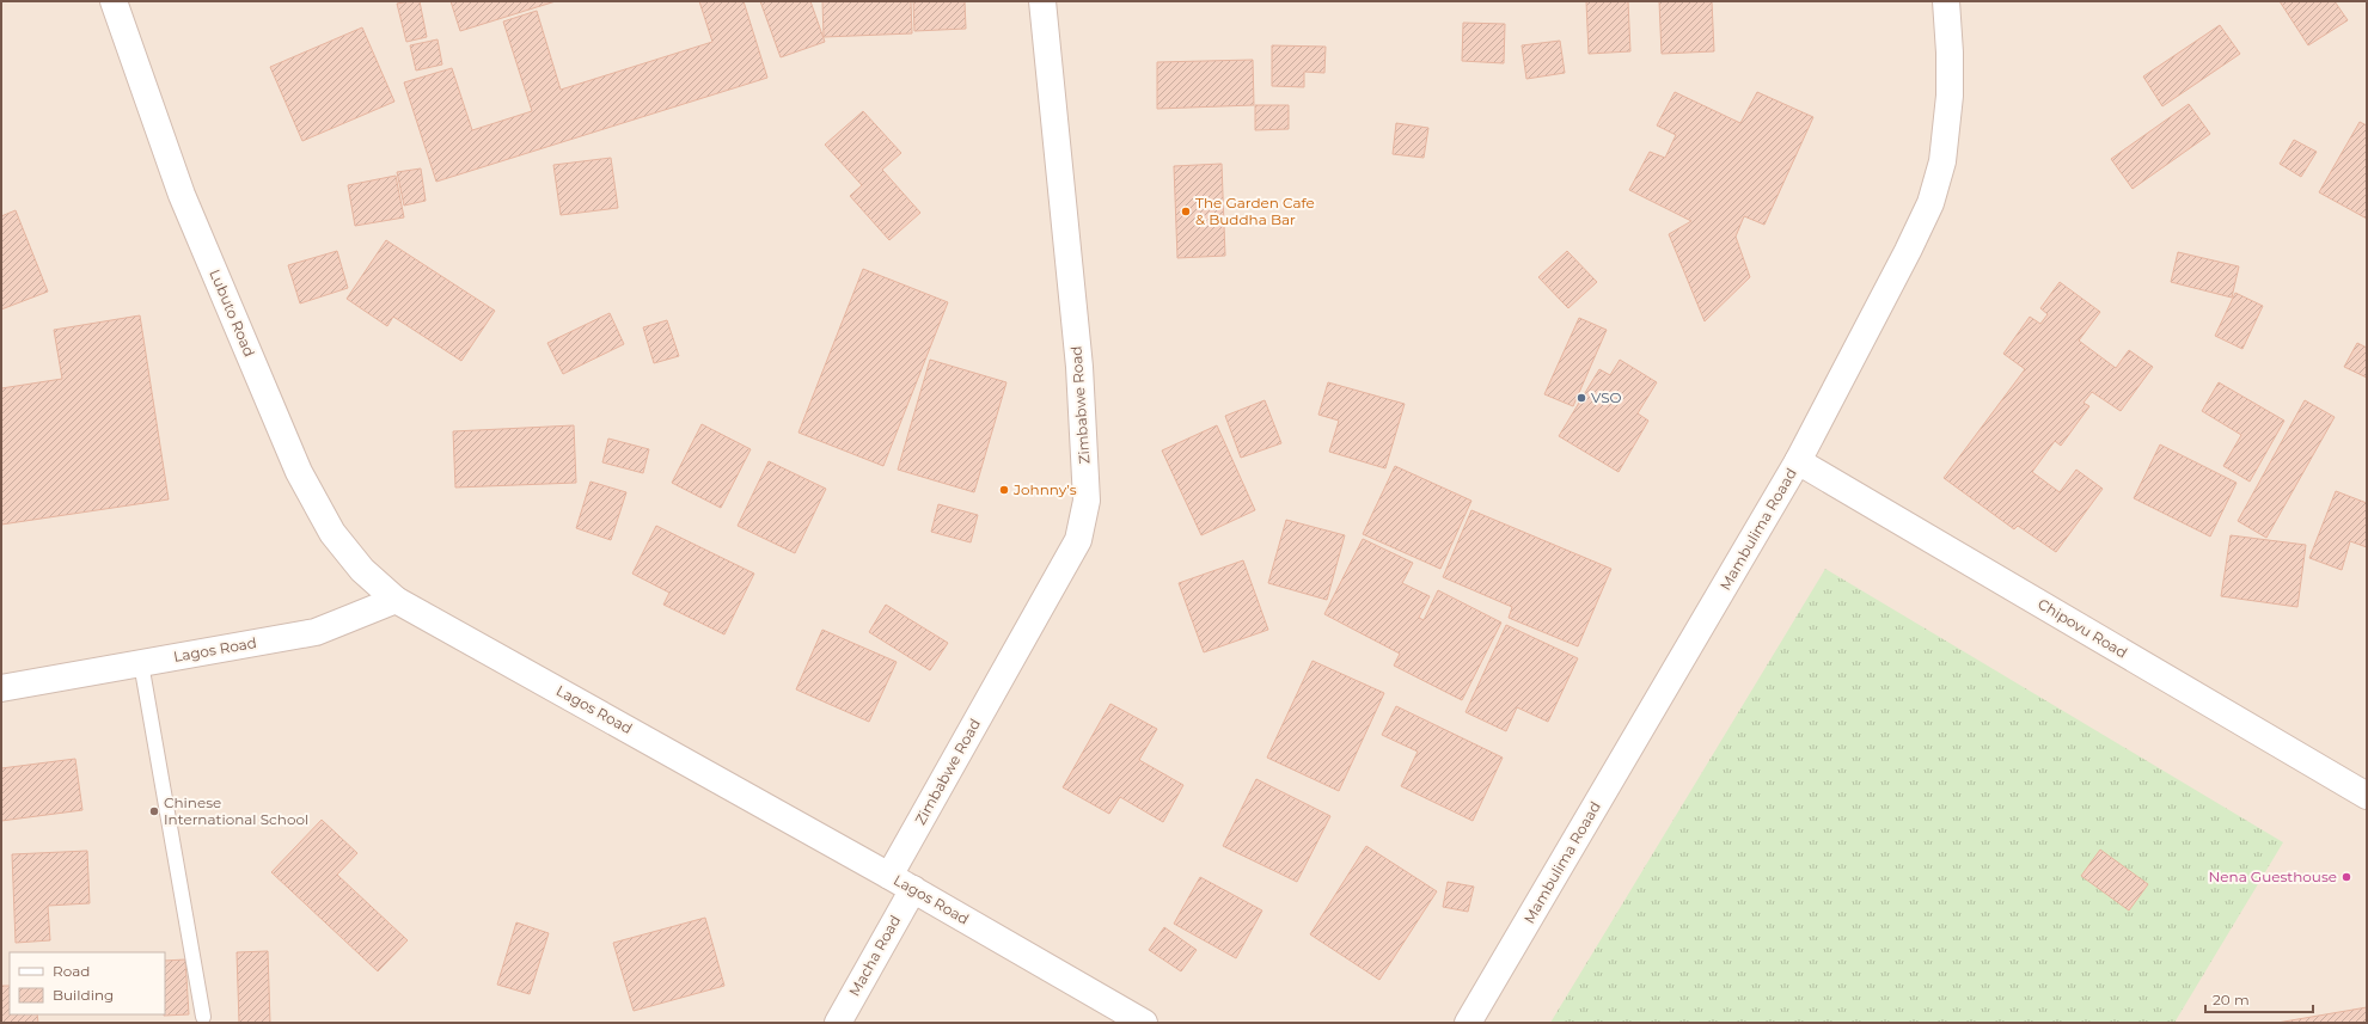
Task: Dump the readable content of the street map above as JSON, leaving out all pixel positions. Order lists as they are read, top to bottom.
{
  "streets": {
    "street": [
      "Lubuto Road",
      "Zimbabwe Road",
      "Mambulima Roaad",
      "Chipovu Road",
      "Lagos Road",
      "Macha Road"
    ]
  },
  "crossings": [
    ["Lubuto Road", "Lagos Road"],
    ["Zimbabwe Road", "Lagos Road"],
    ["Mambulima Roaad", "Chipovu Road"],
    ["Lagos Road", "Macha Road"]
  ],
  "places": [
    "The Garden Cafe & Buddha Bar",
    "VSO",
    "Johnny’s",
    "Chinese International School",
    "Nena Guesthouse"
  ],
  "legend": ["Road", "Building"],
  "scale_bar": "20 m"
}
